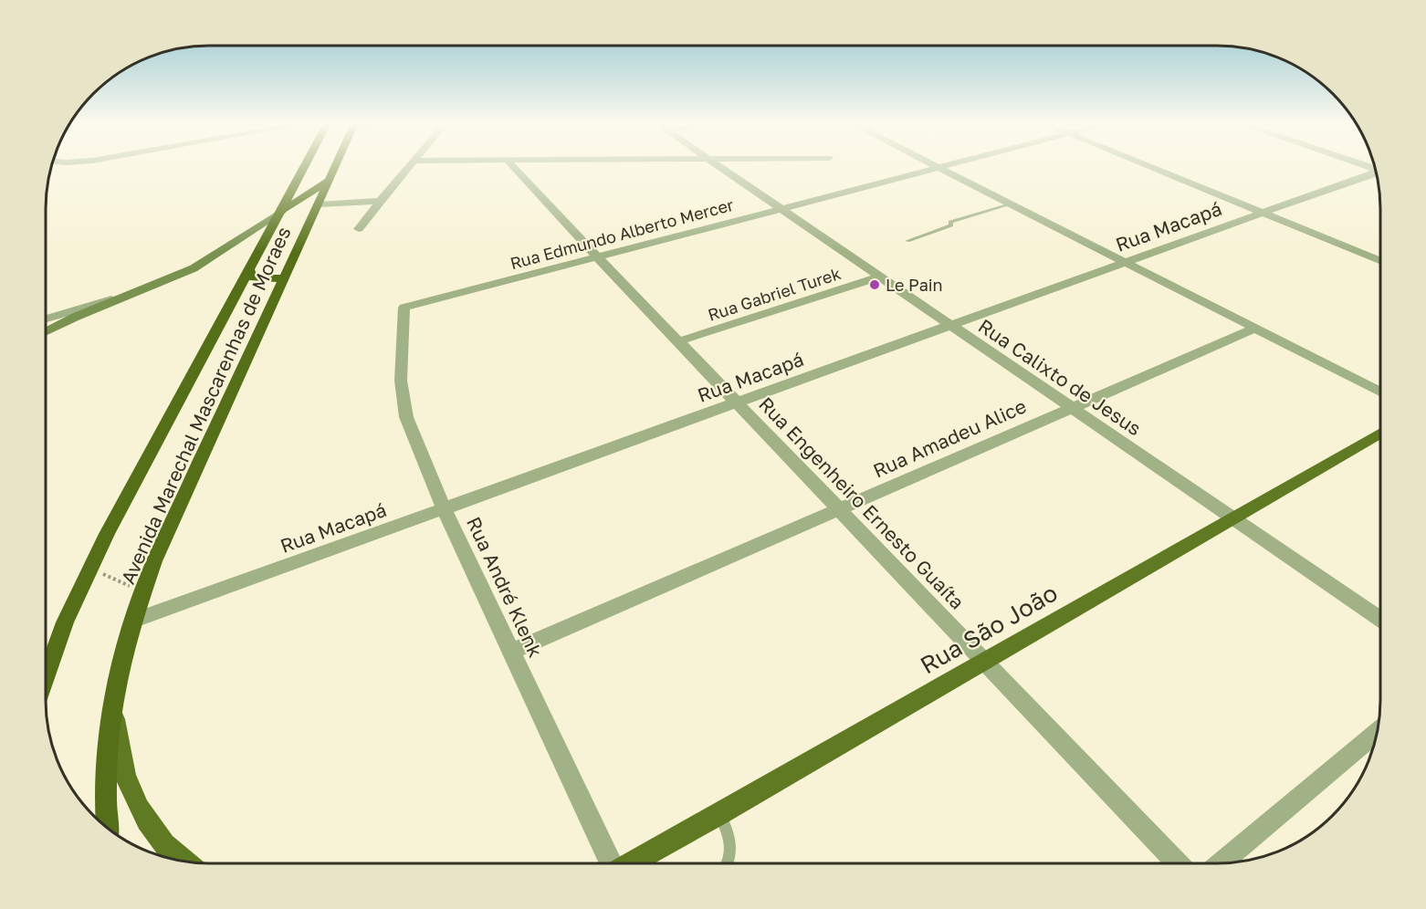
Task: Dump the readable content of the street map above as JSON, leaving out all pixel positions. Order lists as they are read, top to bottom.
{
  "streets": {
    "highway": ["Avenida Marechal Mascarenhas de Moraes"],
    "main road": ["Rua São João"],
    "street": [
      "Rua Macapá",
      "Rua Edmundo Alberto Mercer",
      "Rua Gabriel Turek",
      "Rua Calixto de Jesus",
      "Rua Amadeu Alice",
      "Rua Engenheiro Ernesto Guaíta",
      "Rua André Klenk"
    ]
  },
  "crossings": [
    ["Rua Macapá", "Rua Calixto de Jesus"],
    ["Rua Macapá", "Avenida Marechal Mascarenhas de Moraes"],
    ["Rua Macapá", "Rua Engenheiro Ernesto Guaíta"],
    ["Rua Macapá", "Rua André Klenk"],
    ["Rua Edmundo Alberto Mercer", "Rua Calixto de Jesus"],
    ["Rua Edmundo Alberto Mercer", "Rua Engenheiro Ernesto Guaíta"],
    ["Rua Edmundo Alberto Mercer", "Rua André Klenk"],
    ["Rua Gabriel Turek", "Rua Calixto de Jesus"],
    ["Rua Gabriel Turek", "Rua Engenheiro Ernesto Guaíta"],
    ["Rua Calixto de Jesus", "Rua Amadeu Alice"],
    ["Rua Calixto de Jesus", "Rua São João"],
    ["Rua Amadeu Alice", "Rua Engenheiro Ernesto Guaíta"],
    ["Rua Amadeu Alice", "Rua André Klenk"],
    ["Rua Engenheiro Ernesto Guaíta", "Rua São João"]
  ],
  "places": ["Le Pain"]
}
